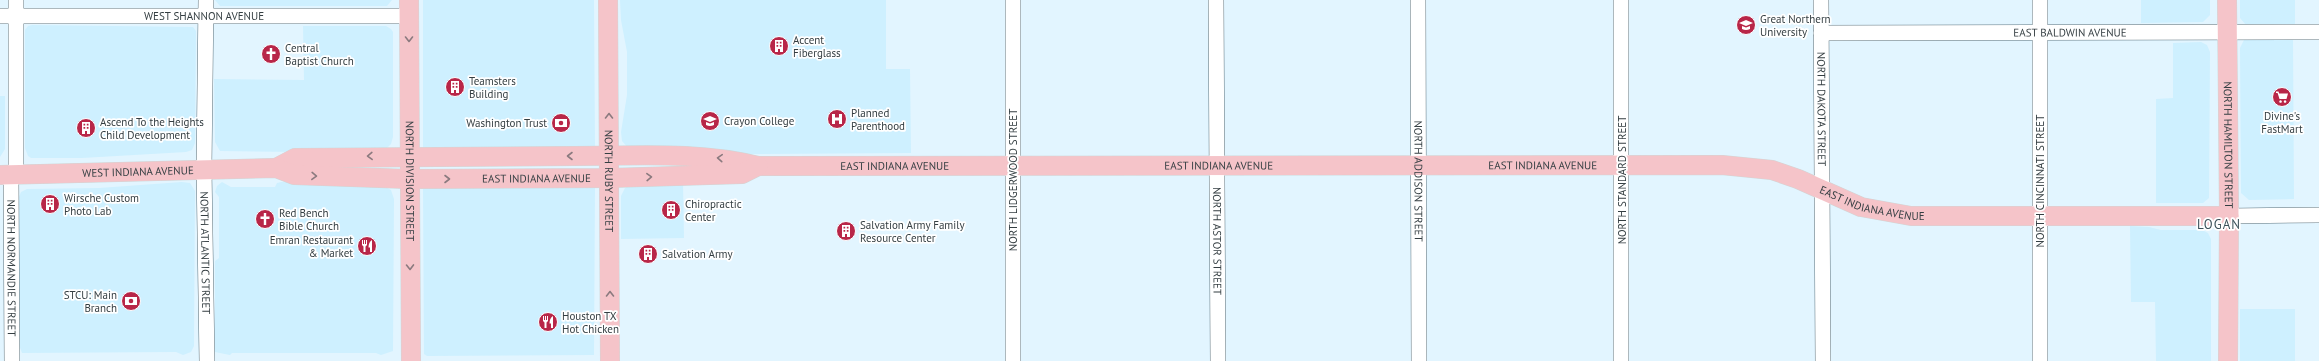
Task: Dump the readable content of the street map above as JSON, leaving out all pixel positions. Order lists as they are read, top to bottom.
{
  "streets": {
    "main road": [
      "NORTH HAMILTON STREET",
      "EAST INDIANA AVENUE",
      "WEST INDIANA AVENUE",
      "NORTH DIVISION STREET",
      "NORTH RUBY STREET"
    ],
    "street": [
      "WEST SHANNON AVENUE",
      "EAST BALDWIN AVENUE",
      "NORTH DAKOTA STREET",
      "NORTH LIDGERWOOD STREET",
      "NORTH ADDISON STREET",
      "NORTH STANDARD STREET",
      "NORTH CINCINNATI STREET",
      "NORTH ASTOR STREET",
      "NORTH ATLANTIC STREET",
      "NORTH NORMANDIE STREET"
    ]
  },
  "crossings": [
    ["WEST SHANNON AVENUE", "NORTH DIVISION STREET"],
    ["WEST SHANNON AVENUE", "NORTH ATLANTIC STREET"],
    ["WEST SHANNON AVENUE", "NORTH NORMANDIE STREET"],
    ["EAST BALDWIN AVENUE", "NORTH DAKOTA STREET"],
    ["EAST BALDWIN AVENUE", "NORTH HAMILTON STREET"],
    ["EAST BALDWIN AVENUE", "NORTH CINCINNATI STREET"],
    ["NORTH DAKOTA STREET", "EAST INDIANA AVENUE"],
    ["NORTH HAMILTON STREET", "EAST INDIANA AVENUE"],
    ["EAST INDIANA AVENUE", "WEST INDIANA AVENUE"],
    ["EAST INDIANA AVENUE", "NORTH LIDGERWOOD STREET"],
    ["EAST INDIANA AVENUE", "NORTH ADDISON STREET"],
    ["EAST INDIANA AVENUE", "NORTH STANDARD STREET"],
    ["EAST INDIANA AVENUE", "NORTH DIVISION STREET"],
    ["EAST INDIANA AVENUE", "NORTH RUBY STREET"],
    ["EAST INDIANA AVENUE", "NORTH CINCINNATI STREET"],
    ["EAST INDIANA AVENUE", "NORTH ASTOR STREET"],
    ["WEST INDIANA AVENUE", "NORTH DIVISION STREET"],
    ["WEST INDIANA AVENUE", "NORTH ATLANTIC STREET"],
    ["WEST INDIANA AVENUE", "NORTH NORMANDIE STREET"]
  ],
  "one_way": ["NORTH DIVISION STREET", "NORTH RUBY STREET"],
  "districts": ["LOGAN"],
  "places": {
    "school or university": ["Great Northern University", "Crayon College"],
    "building": [
      "Accent Fiberglass",
      "Teamsters Building",
      "Ascend To the Heights Child Development",
      "Wirsche Custom Photo Lab",
      "Chiropractic Center",
      "Salvation Army Family Resource Center",
      "Salvation Army"
    ],
    "church": ["Central Baptist Church", "Red Bench Bible Church"],
    "supermarket": ["Divine's FastMart"],
    "hospital": ["Planned Parenthood"],
    "bank": ["Washington Trust", "STCU: Main Branch"],
    "restaurant": ["Emran Restaurant & Market", "Houston TX Hot Chicken"]
  }
}
